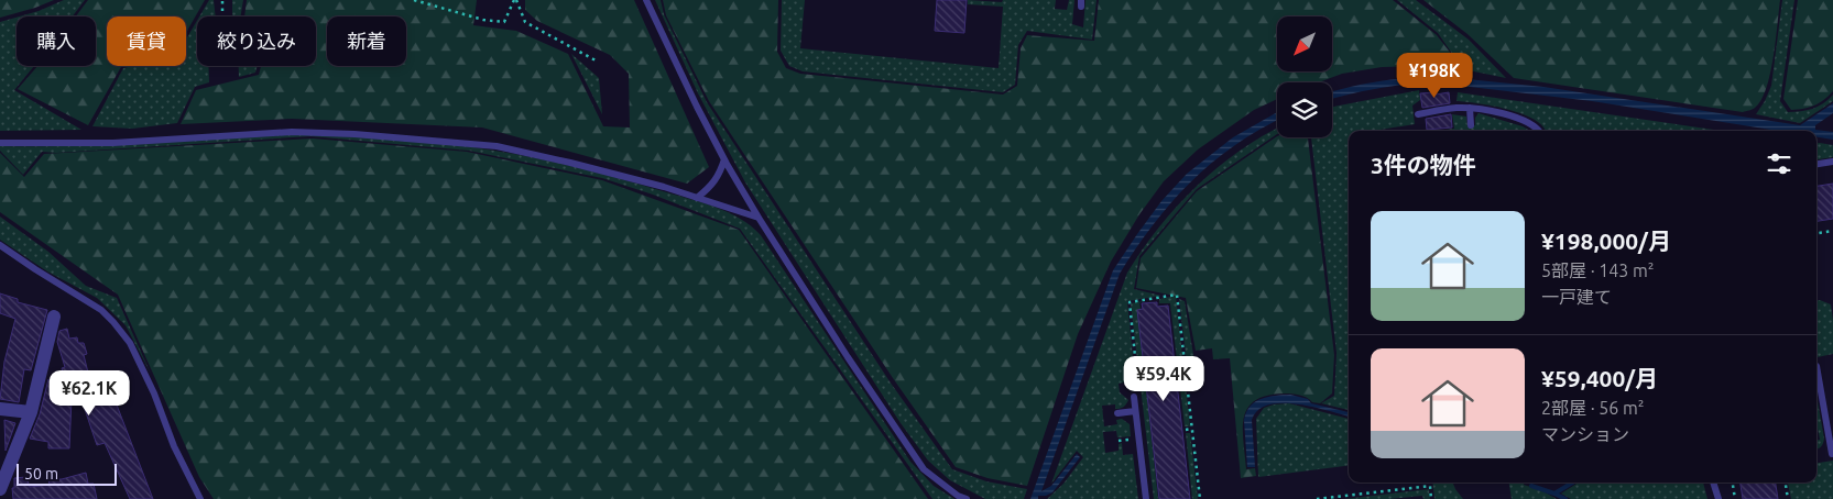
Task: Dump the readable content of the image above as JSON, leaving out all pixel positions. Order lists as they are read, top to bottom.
{
  "scale_bar": "50 m",
  "north": "bottom left",
  "page": {
    "chip": [
      "購入",
      "賃貸",
      "絞り込み",
      "新着"
    ],
    "price": ["¥198K", "¥59.4K", "¥62.1K"],
    "heading": "3件の物件",
    "list": [
      {
        "name": "¥198,000/月",
        "note": "5部屋 · 143 m² · 一戸建て"
      },
      {
        "name": "¥59,400/月",
        "note": "2部屋 · 56 m² · マンション"
      }
    ],
    "scale": "50 m"
  }
}
